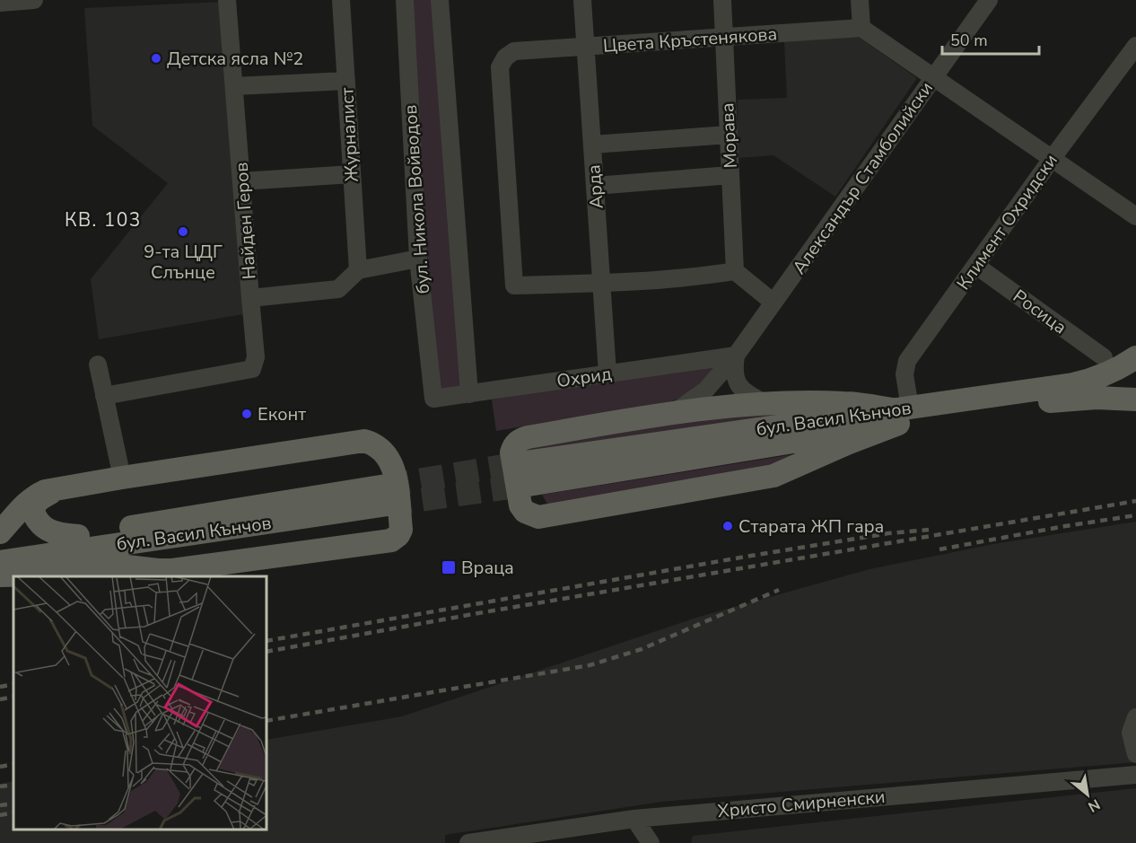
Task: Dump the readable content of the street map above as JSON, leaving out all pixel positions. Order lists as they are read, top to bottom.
{
  "streets": {
    "main road": ["бул. Васил Кънчов"],
    "street": [
      "Цвета Кръстенякова",
      "Журналист",
      "Морава",
      "Александър Стамболийски",
      "Арда",
      "бул. Никола Войводов",
      "Найден Геров",
      "Климент Охридски",
      "Росица",
      "Охрид",
      "Христо Смирненски"
    ]
  },
  "crossings": [
    ["Цвета Кръстенякова", "Морава"],
    ["Цвета Кръстенякова", "Арда"],
    ["Журналист", "Найден Геров"],
    ["Александър Стамболийски", "Охрид"],
    ["Арда", "Охрид"],
    ["бул. Никола Войводов", "Охрид"],
    ["Климент Охридски", "Росица"],
    ["Климент Охридски", "бул. Васил Кънчов"]
  ],
  "districts": ["КВ. 103"],
  "places": {
    "other": [
      "Детска ясла №2",
      "9-та ЦДГ Слънце",
      "Еконт",
      "Старата ЖП гара"
    ],
    "transit": ["Враца"]
  },
  "scale_bar": "50 m",
  "north": "bottom right"
}
